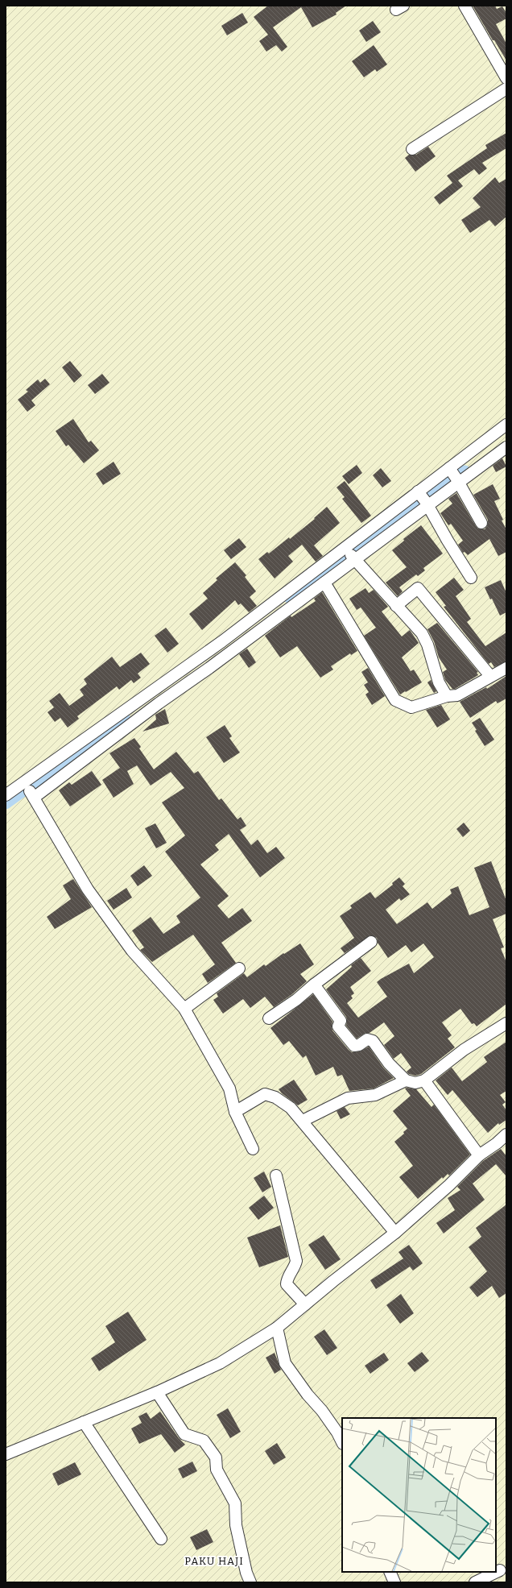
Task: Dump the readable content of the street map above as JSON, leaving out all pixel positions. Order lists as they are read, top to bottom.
{
  "districts": ["PAKU HAJI"]
}
